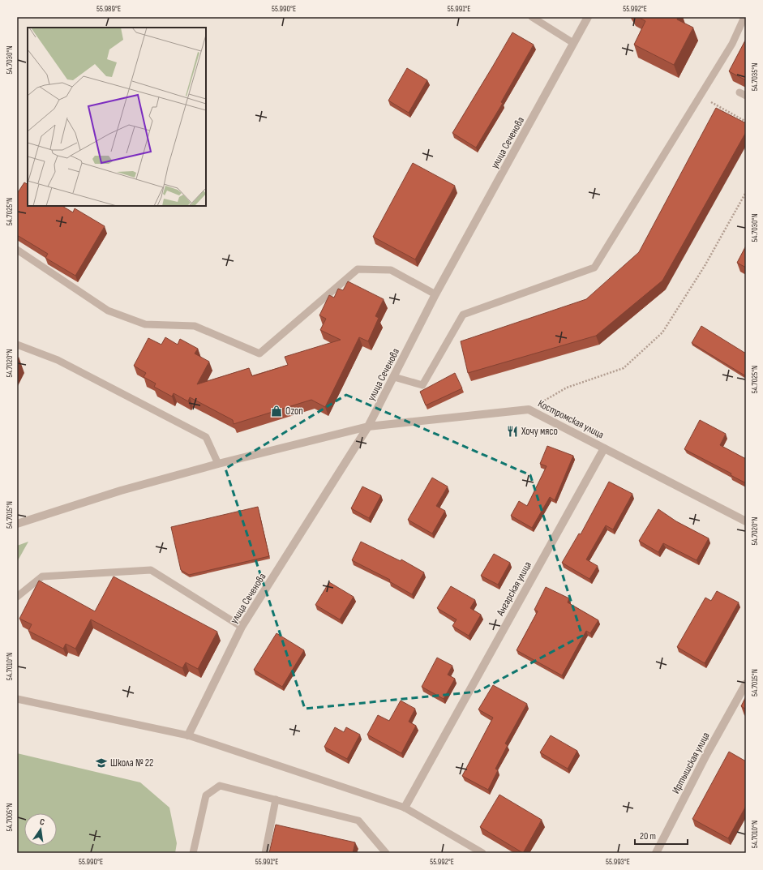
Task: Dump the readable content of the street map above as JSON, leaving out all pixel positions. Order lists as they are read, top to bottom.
{
  "streets": {
    "street": [
      "улица Сеченова",
      "Костромская улица",
      "Ангарская улица",
      "Иртышская улица"
    ]
  },
  "crossings": [
    ["улица Сеченова", "Костромская улица"],
    ["Костромская улица", "Ангарская улица"]
  ],
  "places": {
    "shop": ["Ozon"],
    "restaurant": ["Хочу мясо"],
    "school or university": ["Школа № 22"]
  },
  "scale_bar": "20 m",
  "north": "top",
  "coordinates": [
    "55.989°E",
    "55.990°E",
    "55.991°E",
    "55.992°E",
    "54.7030°N",
    "54.7035°N",
    "54.7025°N",
    "54.7020°N",
    "54.7015°N",
    "54.7010°N",
    "54.7005°N",
    "55.993°E"
  ]
}
